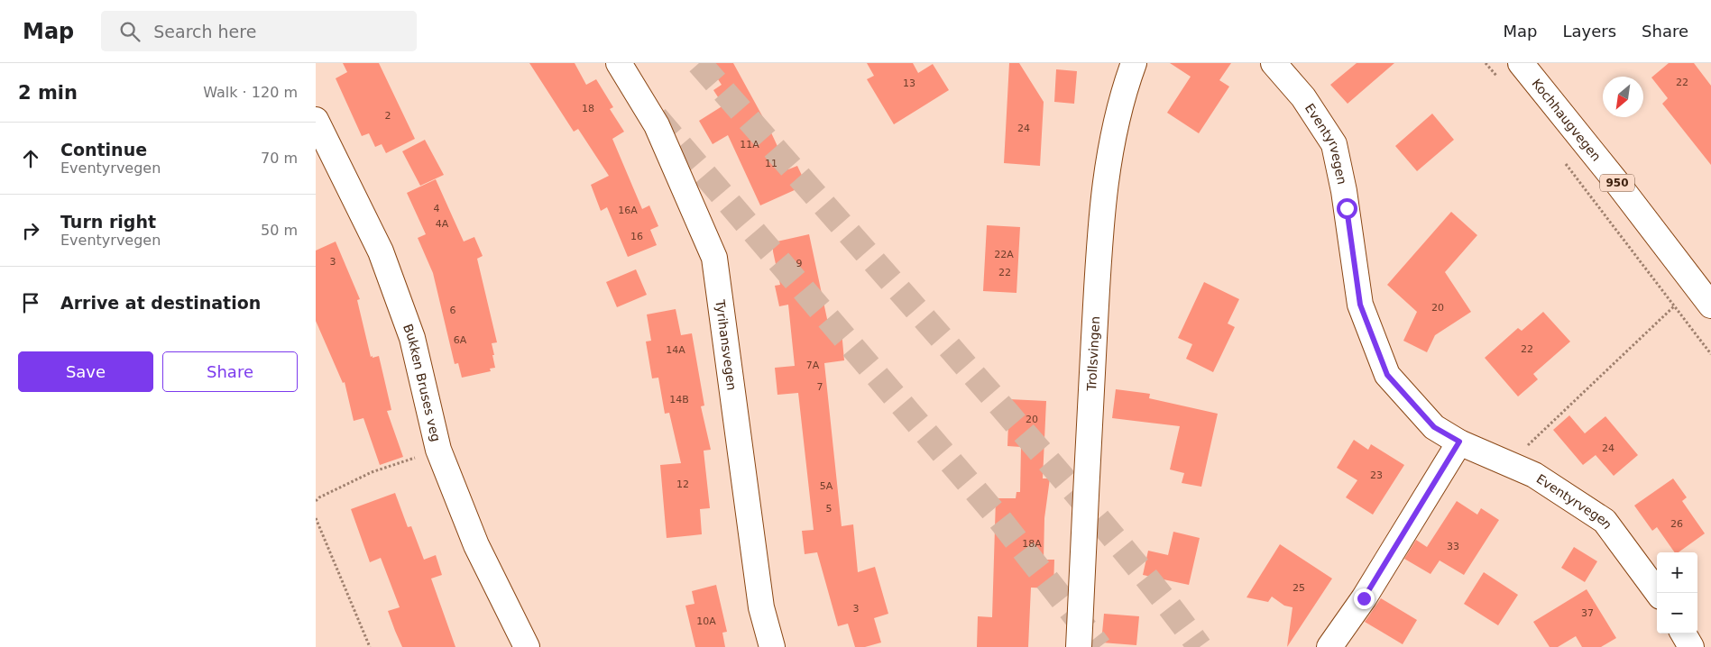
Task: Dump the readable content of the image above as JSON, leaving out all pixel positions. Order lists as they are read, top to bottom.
{
  "streets": {
    "street": [
      "Kochhaugvegen",
      "Eventyrvegen",
      "950",
      "Tyrihansvegen",
      "Trollsvingen",
      "Bukken Bruses veg"
    ]
  },
  "house_numbers": [
    "22",
    "13",
    "18",
    "2",
    "24",
    "11A",
    "11",
    "4",
    "16A",
    "4A",
    "16",
    "22A",
    "3",
    "9",
    "22",
    "20",
    "6",
    "6A",
    "22",
    "14A",
    "7A",
    "7",
    "14B",
    "20",
    "24",
    "23",
    "12",
    "5A",
    "5",
    "26",
    "18A",
    "33",
    "25",
    "3",
    "37",
    "10A"
  ],
  "north": "bottom left",
  "page": {
    "header": "Map",
    "search": "Search here",
    "nav": ["Map", "Layers", "Share"],
    "heading": ["2 min", "Walk · 120 m"],
    "list": [
      ["Continue", "Eventyrvegen", "70 m"],
      ["Turn right", "Eventyrvegen", "50 m"],
      "Arrive at destination"
    ],
    "buttons": ["Save", "Share"],
    "map_buttons": ["+", "−"]
  }
}
